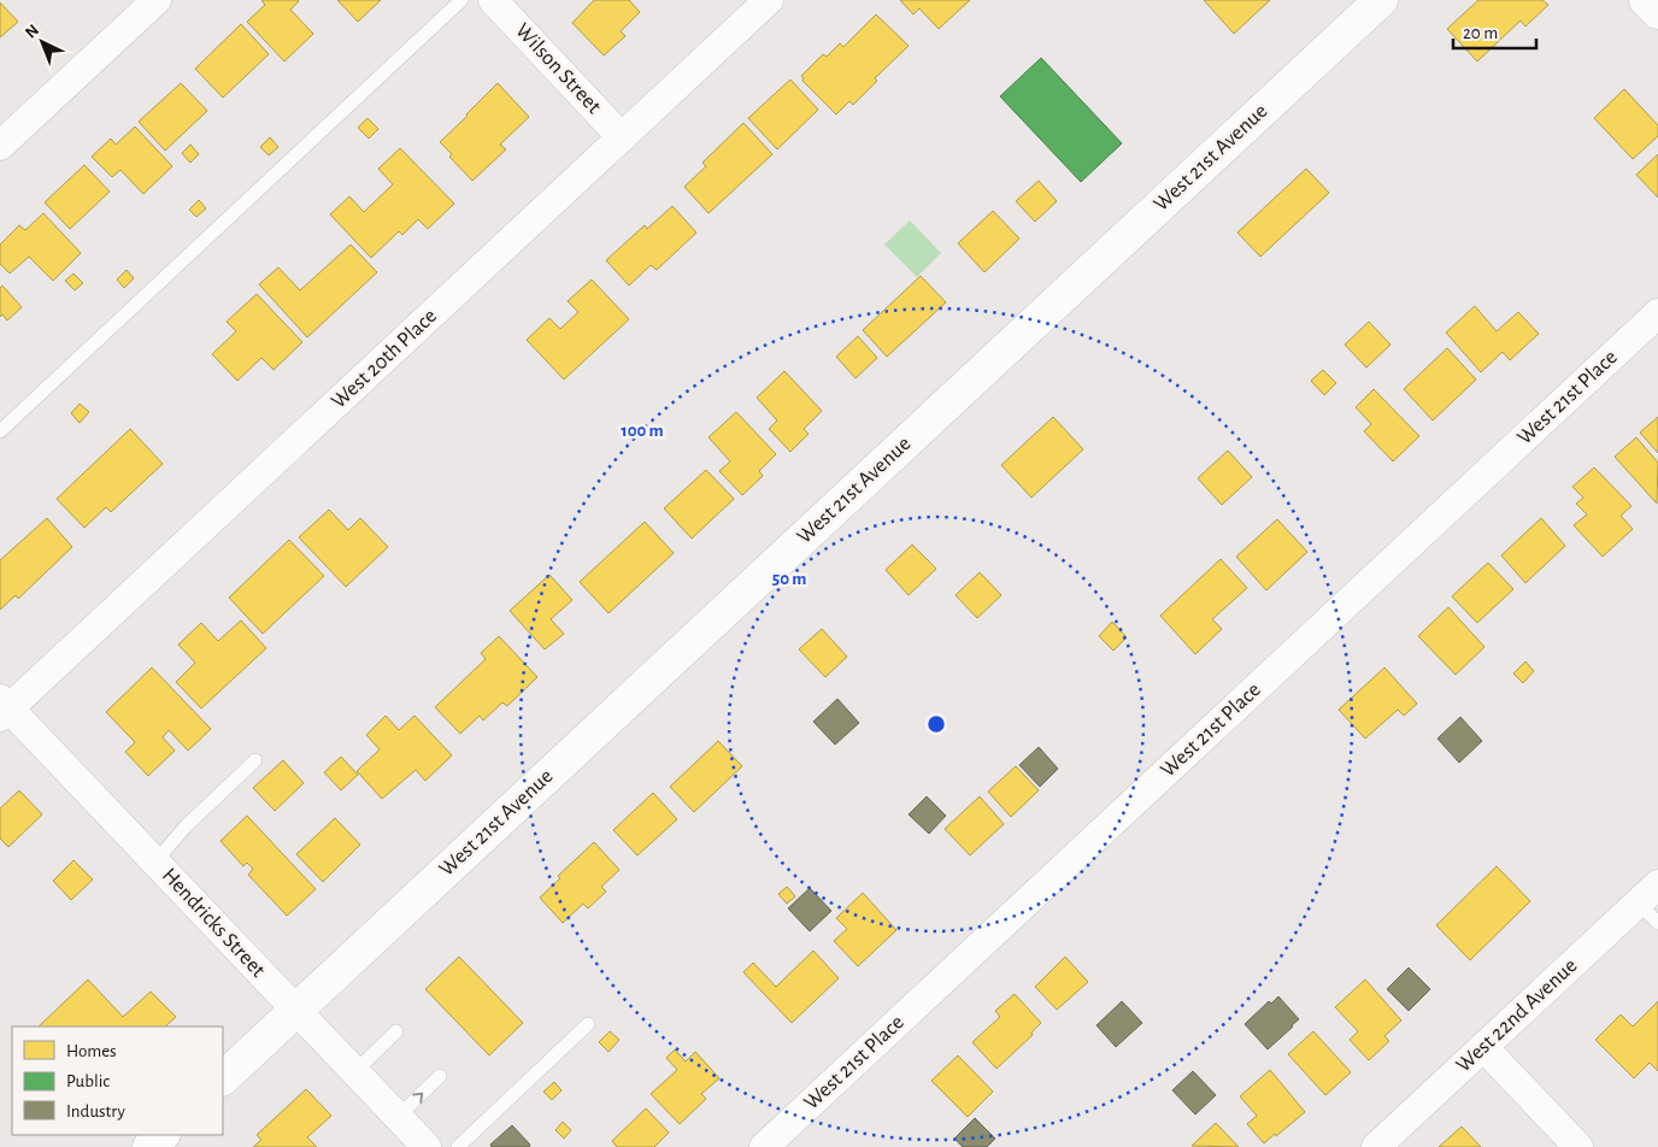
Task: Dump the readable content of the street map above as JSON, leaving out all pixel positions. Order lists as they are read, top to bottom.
{
  "streets": {
    "street": [
      "Wilson Street",
      "West 21st Avenue",
      "West 20th Place",
      "West 21st Place",
      "Hendricks Street",
      "West 22nd Avenue"
    ]
  },
  "crossings": [
    ["Wilson Street", "West 20th Place"],
    ["West 21st Avenue", "Hendricks Street"],
    ["West 20th Place", "Hendricks Street"]
  ],
  "legend": ["Homes", "Public", "Industry"],
  "scale_bar": "20 m",
  "north": "top left",
  "rings": ["100 m", "50 m"]
}
